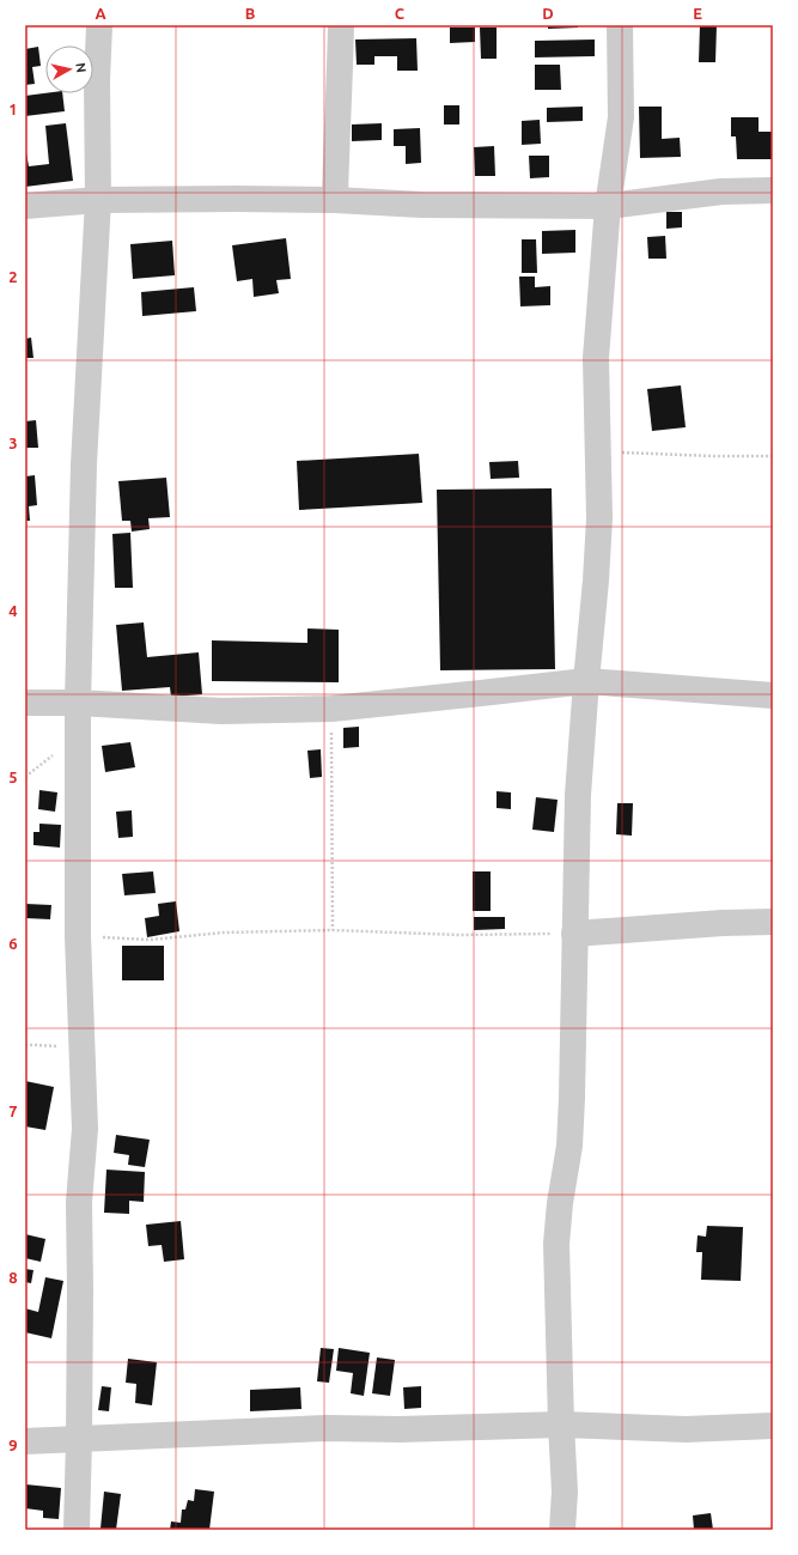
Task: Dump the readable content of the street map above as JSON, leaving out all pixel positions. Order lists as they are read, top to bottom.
{
  "north": "right",
  "grid": {
    "columns": [
      "A",
      "B",
      "C",
      "D",
      "E"
    ],
    "rows": [
      "1",
      "2",
      "3",
      "4",
      "5",
      "6",
      "7",
      "8",
      "9"
    ]
  }
}
